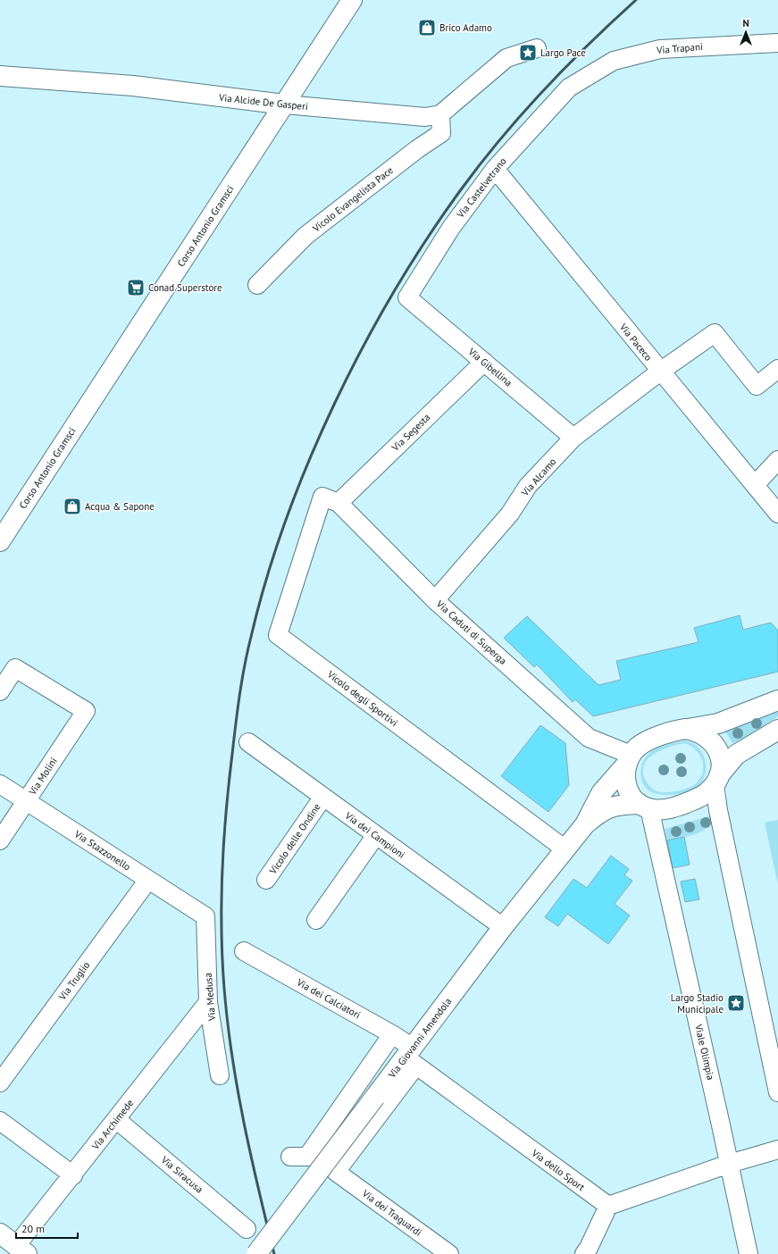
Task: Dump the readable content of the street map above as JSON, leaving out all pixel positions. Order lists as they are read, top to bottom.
{
  "streets": {
    "main road": ["Via Alcide De Gasperi", "Corso Antonio Gramsci", "Via Giovanni Amendola"],
    "street": [
      "Via Trapani",
      "Via Castelvetrano",
      "Vicolo Evangelista Pace",
      "Via Paceco",
      "Via Gibellina",
      "Via Segesta",
      "Via Alcamo",
      "Via Caduti di Superga",
      "Vicolo degli Sportivi",
      "Via Molini",
      "Via dei Campioni",
      "Vicolo delle Ondine",
      "Via Stazzonello",
      "Via Truglio",
      "Via Medusa",
      "Via dei Calciatori",
      "Viale Olimpia",
      "Via Archimede",
      "Via dello Sport",
      "Via Siracusa",
      "Via dei Traguardi"
    ]
  },
  "crossings": [
    ["Via Trapani", "Via Castelvetrano"],
    ["Via Alcide De Gasperi", "Vicolo Evangelista Pace"],
    ["Via Alcide De Gasperi", "Corso Antonio Gramsci"],
    ["Via Castelvetrano", "Via Paceco"],
    ["Via Castelvetrano", "Via Gibellina"],
    ["Via Paceco", "Via Alcamo"],
    ["Via Gibellina", "Via Segesta"],
    ["Via Gibellina", "Via Alcamo"],
    ["Via Segesta", "Via Caduti di Superga"],
    ["Via Alcamo", "Via Caduti di Superga"],
    ["Via Caduti di Superga", "Vicolo degli Sportivi"],
    ["Via Caduti di Superga", "Viale Olimpia"],
    ["Vicolo degli Sportivi", "Via Giovanni Amendola"],
    ["Via Molini", "Via Stazzonello"],
    ["Via dei Campioni", "Vicolo delle Ondine"],
    ["Via dei Campioni", "Via Giovanni Amendola"],
    ["Via Stazzonello", "Via Truglio"],
    ["Via Stazzonello", "Via Medusa"],
    ["Via Medusa", "Via Archimede"],
    ["Via dei Calciatori", "Via Giovanni Amendola"],
    ["Via dei Calciatori", "Via dello Sport"],
    ["Via dei Calciatori", "Via dei Traguardi"],
    ["Via Giovanni Amendola", "Via dello Sport"],
    ["Via Giovanni Amendola", "Via dei Traguardi"],
    ["Via Archimede", "Via Siracusa"],
    ["Via dello Sport", "Via dei Traguardi"]
  ],
  "places": {
    "shop": ["Brico Adamo", "Acqua & Sapone"],
    "place": ["Largo Pace", "Largo Stadio Municipale"],
    "supermarket": ["Conad Superstore"]
  },
  "scale_bar": "20 m",
  "north": "top"
}
